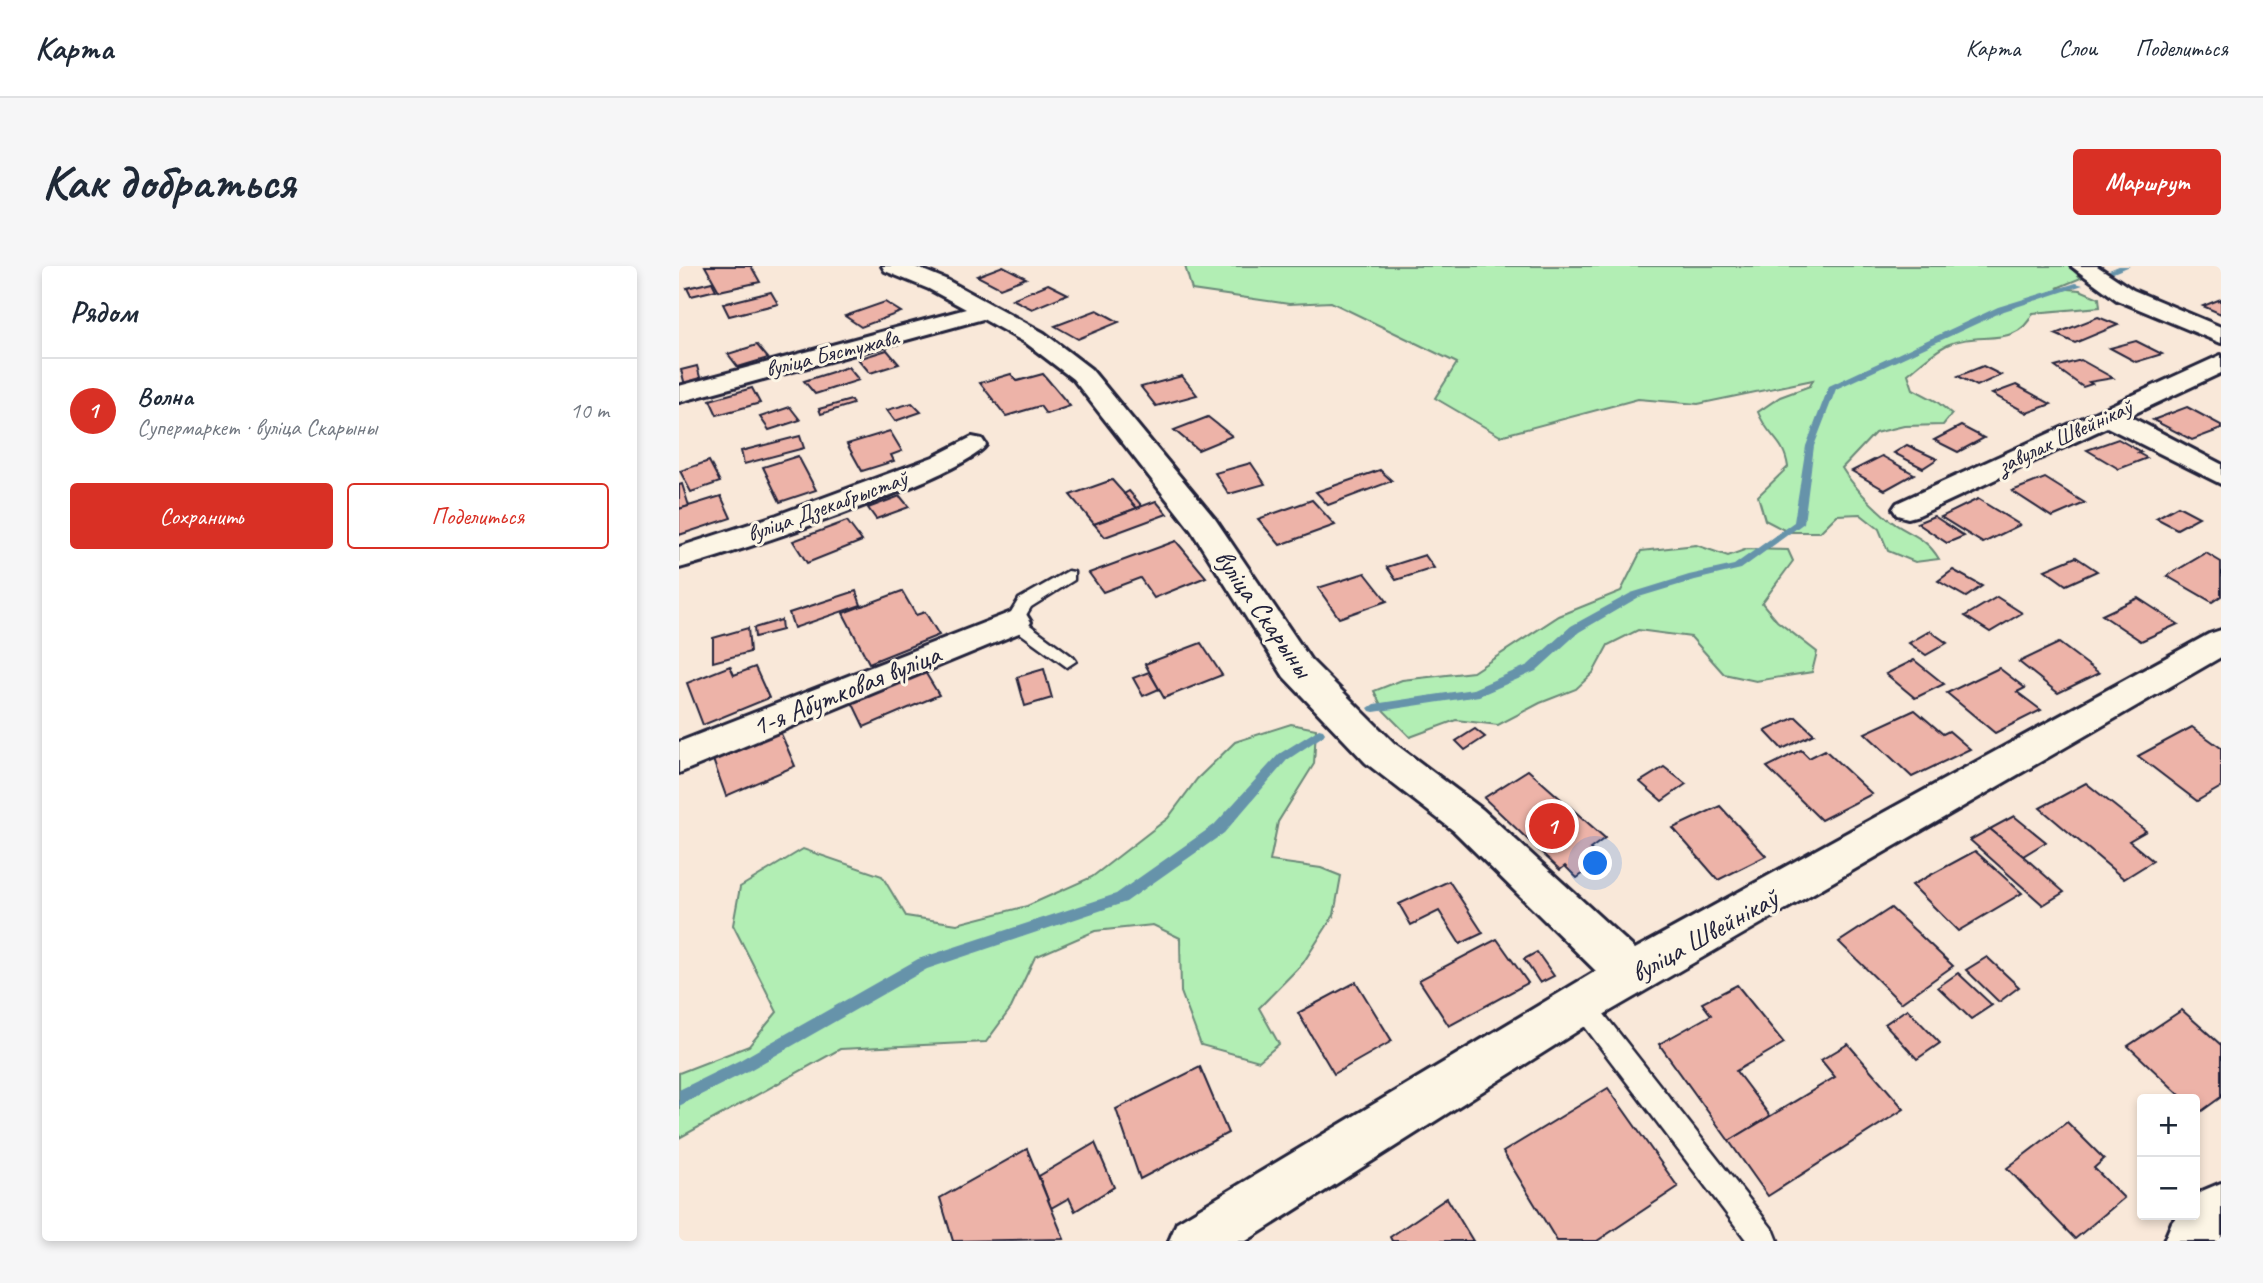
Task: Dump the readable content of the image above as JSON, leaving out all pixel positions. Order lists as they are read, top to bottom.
{
  "streets": {
    "street": [
      "вуліца Бястужава",
      "завулак Швейнікаў",
      "вуліца Дзекабрыстаў",
      "вуліца Скарыны",
      "1-я Абутковая вуліца",
      "вуліца Швейнікаў"
    ]
  },
  "crossings": [
    ["вуліца Бястужава", "вуліца Скарыны"],
    ["вуліца Скарыны", "вуліца Швейнікаў"]
  ],
  "page": {
    "header": "Карта",
    "nav": ["Карта", "Слои", "Поделиться"],
    "buttons": [
      "Маршрут",
      ["Сохранить", "Поделиться"]
    ],
    "title": "Как добраться",
    "heading": "Рядом",
    "list": [
      {
        "mark": "1",
        "name": "Волна",
        "note": "Супермаркет · вуліца Скарыны",
        "value": "10 m"
      }
    ],
    "pins": "1",
    "map_buttons": ["+", "−"]
  }
}
